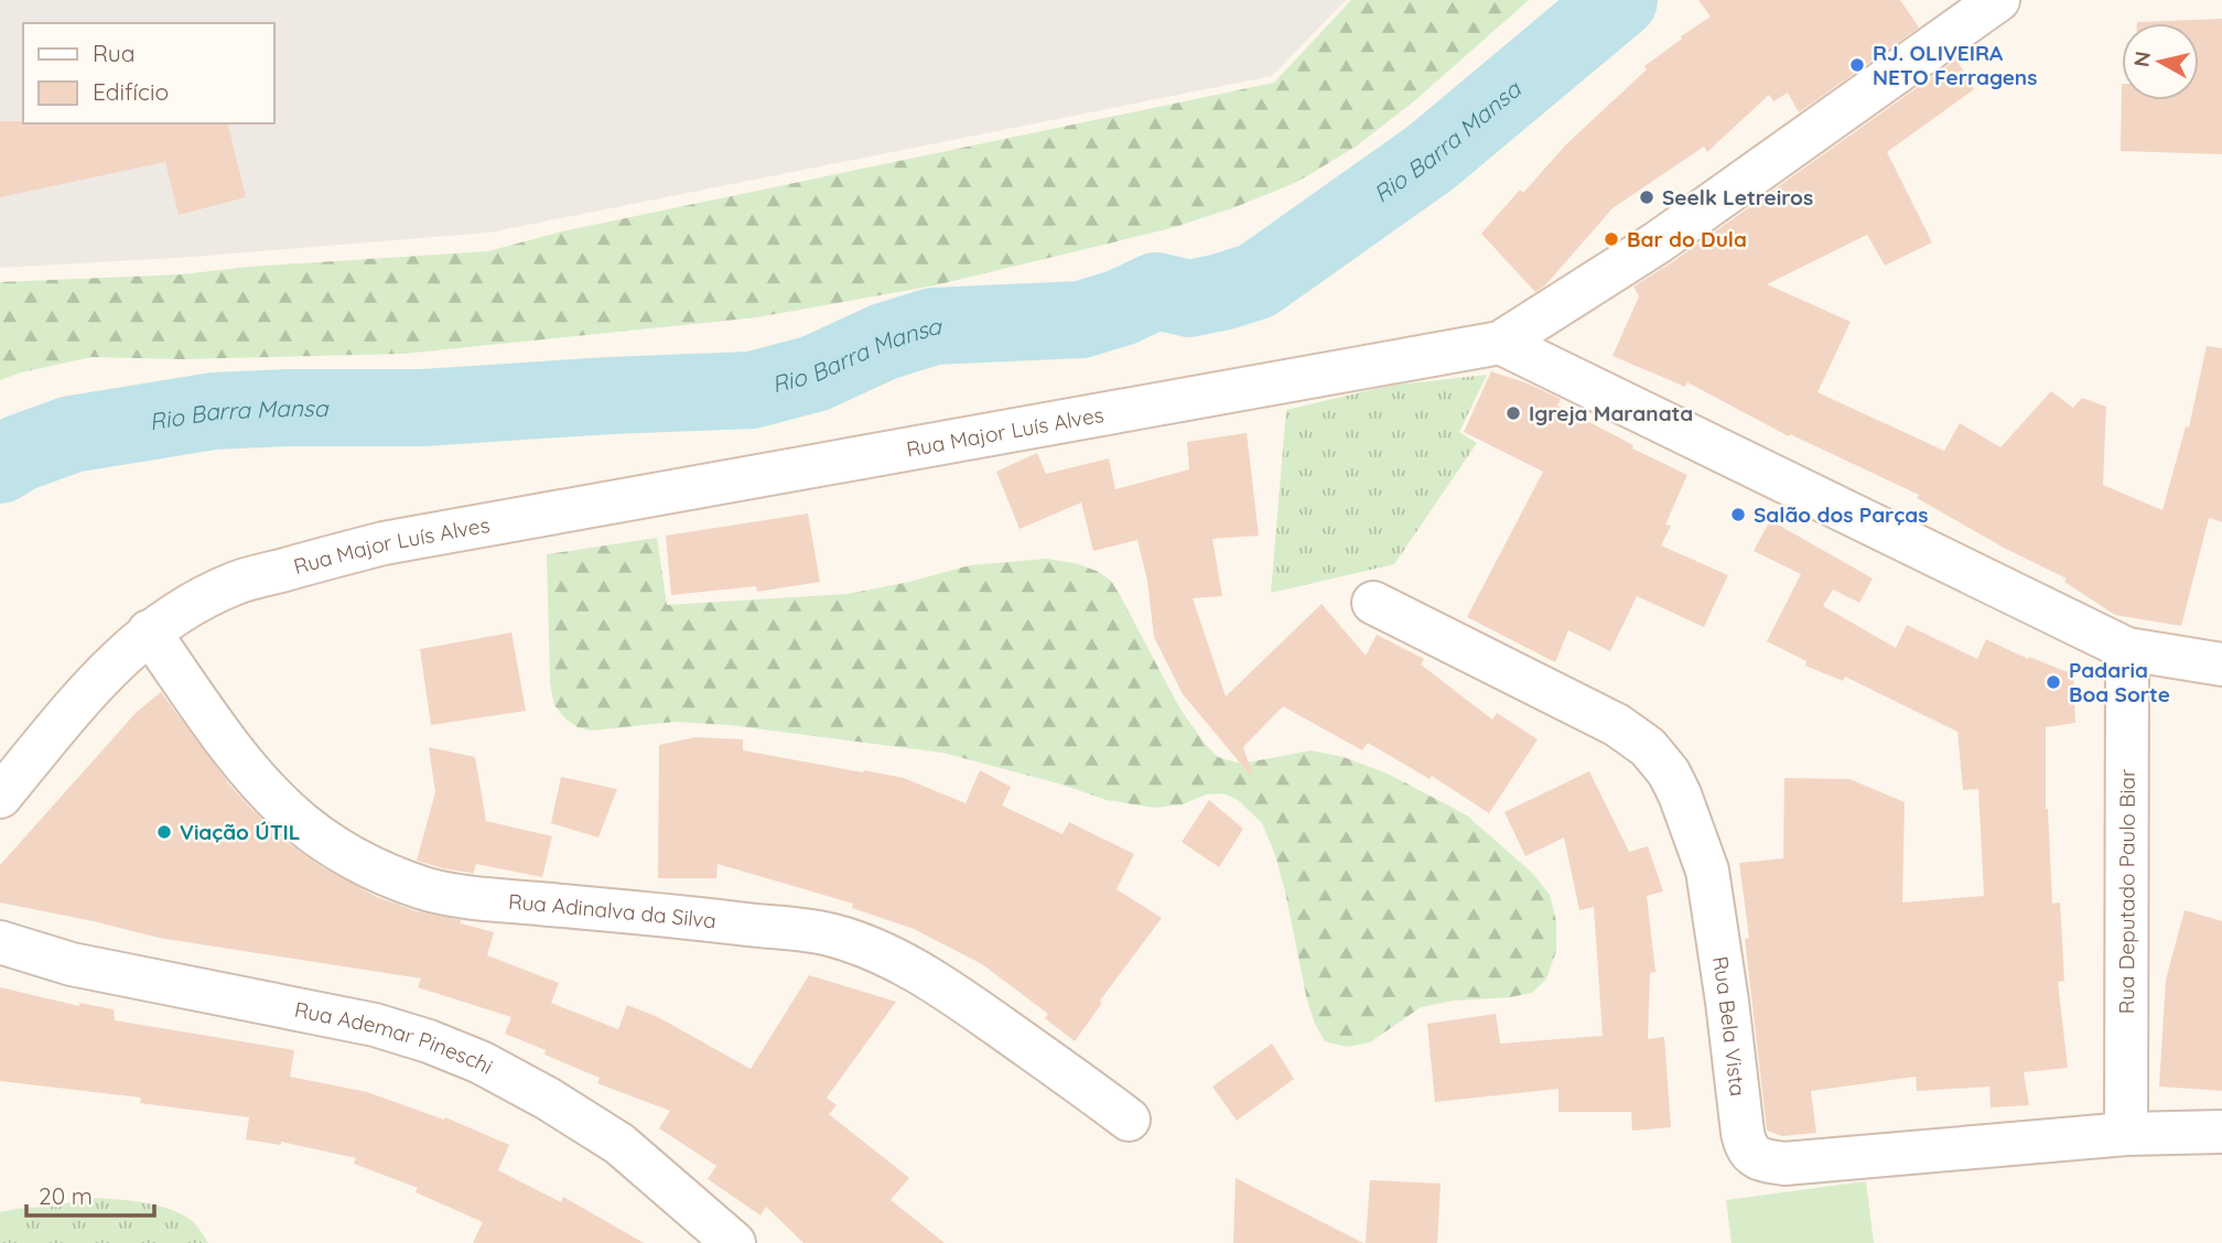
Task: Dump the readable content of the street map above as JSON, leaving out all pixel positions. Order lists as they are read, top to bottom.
{
  "streets": {
    "street": [
      "Rua Major Luís Alves",
      "Rua Deputado Paulo Biar",
      "Rua Adinalva da Silva",
      "Rua Bela Vista",
      "Rua Ademar Pineschi"
    ]
  },
  "crossings": [
    ["Rua Major Luís Alves", "Rua Adinalva da Silva"],
    ["Rua Deputado Paulo Biar", "Rua Bela Vista"]
  ],
  "water": ["Rio Barra Mansa"],
  "places": [
    "RJ. OLIVEIRA NETO Ferragens",
    "Seelk Letreiros",
    "Bar do Dula",
    "Igreja Maranata",
    "Salão dos Parças",
    "Padaria Boa Sorte",
    "Viação ÚTIL"
  ],
  "legend": ["Rua", "Edifício"],
  "scale_bar": "20 m",
  "north": "left"
}
